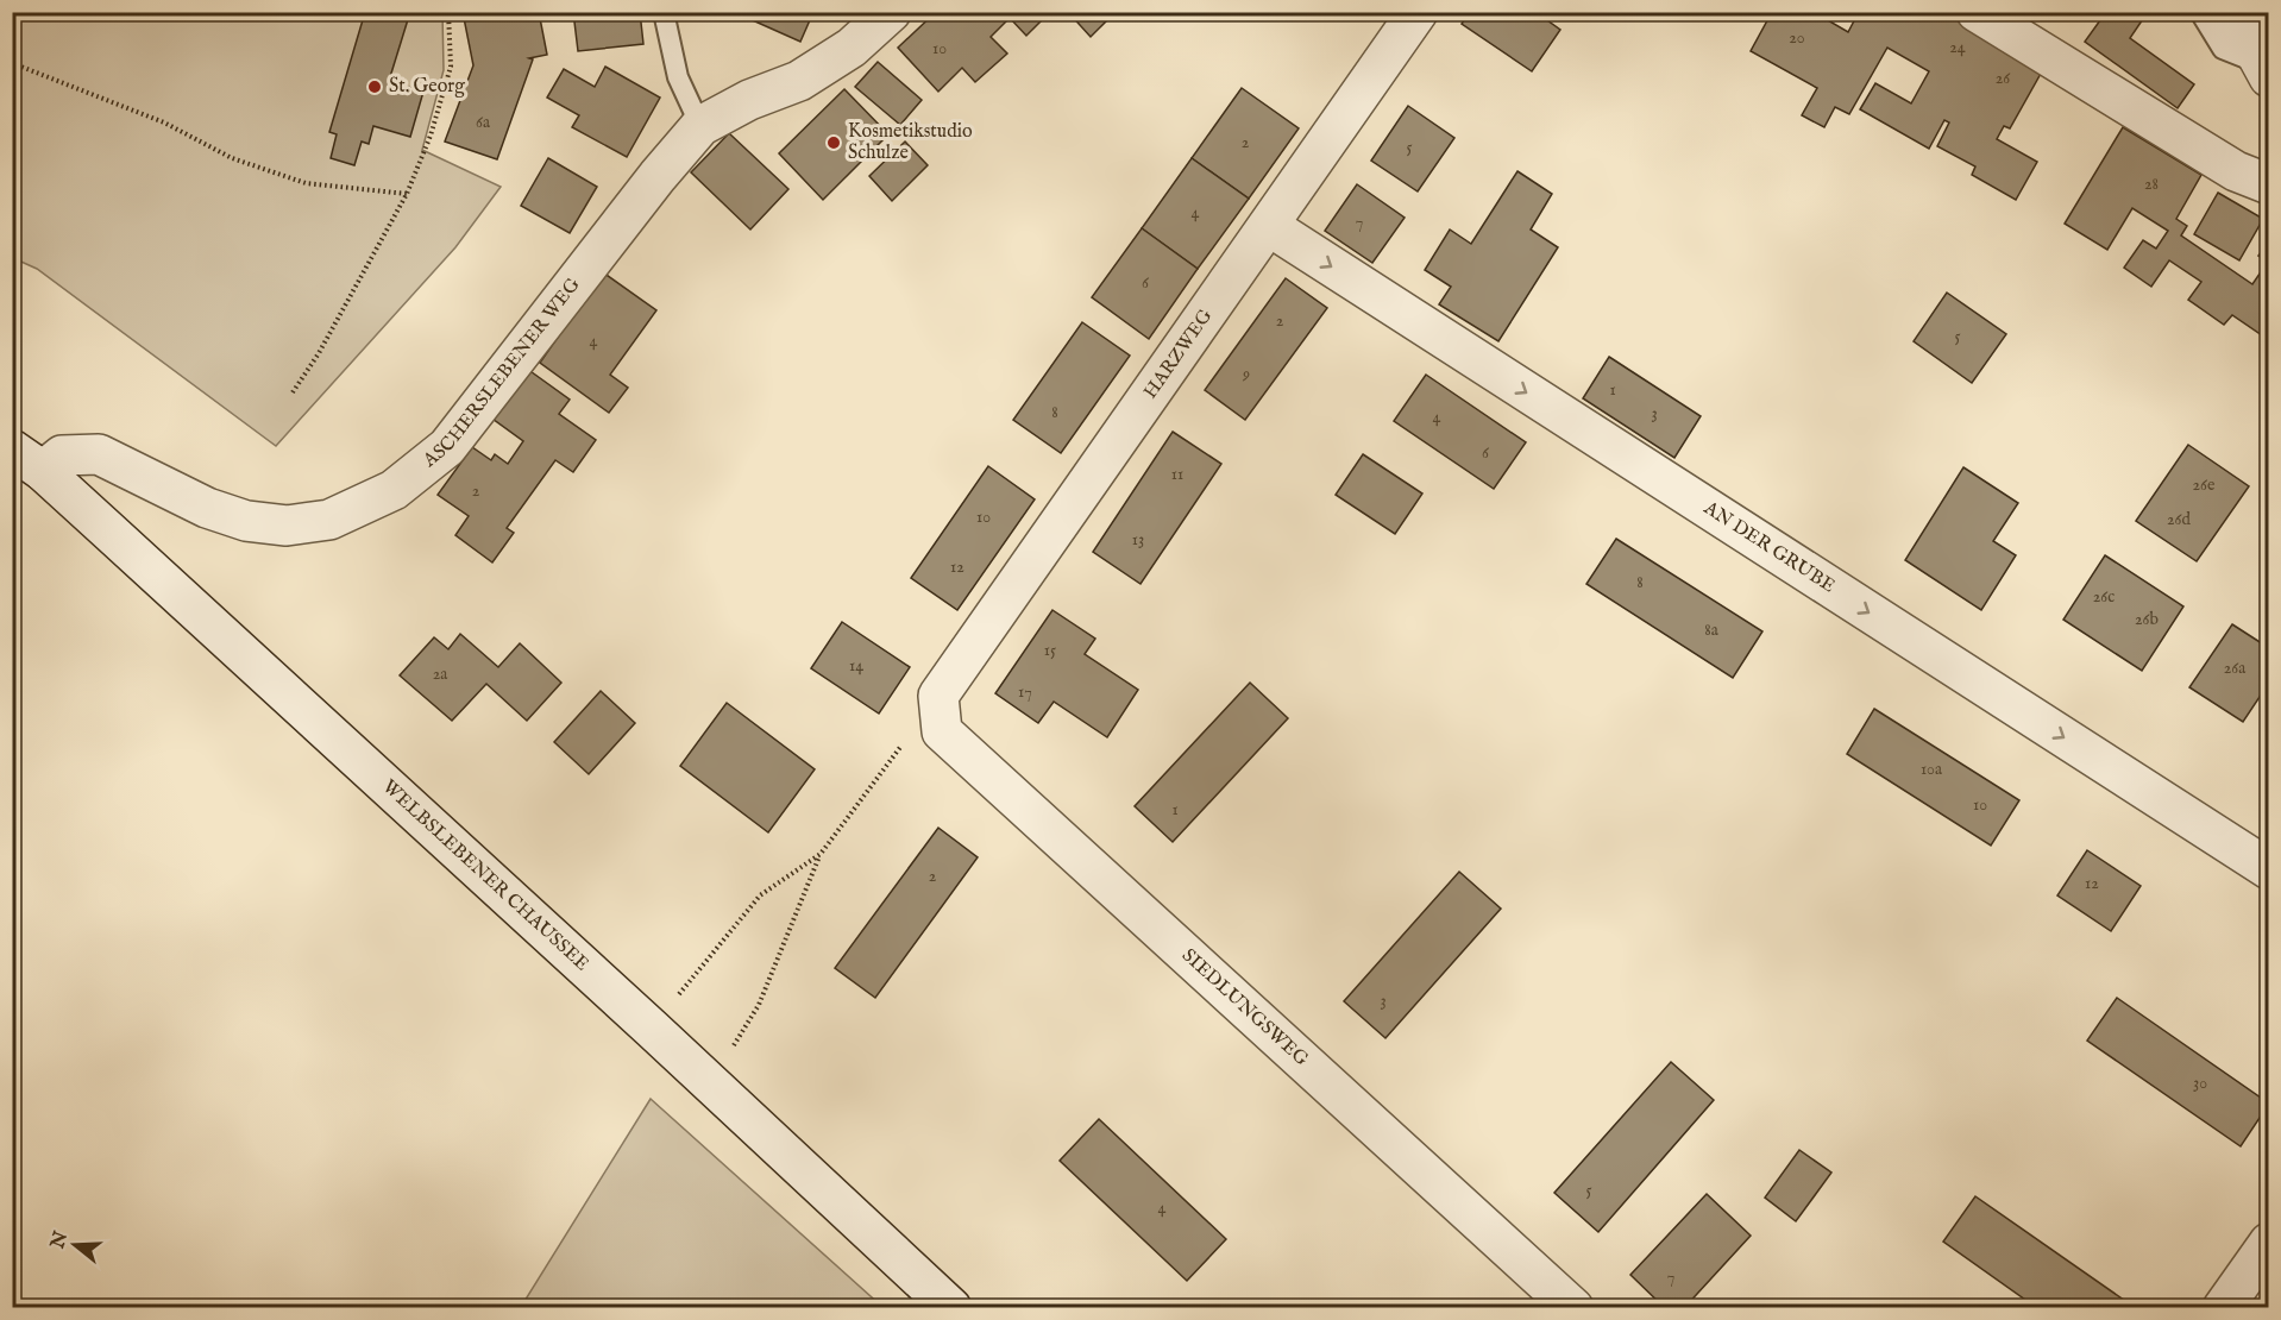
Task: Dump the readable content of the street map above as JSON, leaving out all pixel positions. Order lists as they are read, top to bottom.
{
  "streets": {
    "street": [
      "HARZWEG",
      "ASCHERSLEBENER WEG",
      "AN DER GRUBE",
      "WELBSLEBENER CHAUSSEE",
      "SIEDLUNGSWEG"
    ]
  },
  "crossings": [
    ["HARZWEG", "AN DER GRUBE"],
    ["HARZWEG", "SIEDLUNGSWEG"],
    ["ASCHERSLEBENER WEG", "WELBSLEBENER CHAUSSEE"]
  ],
  "one_way": ["AN DER GRUBE"],
  "places": ["St. Georg", "Kosmetikstudio Schulze"],
  "house_numbers": [
    "20",
    "24",
    "10",
    "26",
    "6a",
    "2",
    "5",
    "28",
    "4",
    "7",
    "6",
    "2",
    "5",
    "4",
    "9",
    "1",
    "8",
    "3",
    "4",
    "6",
    "11",
    "26e",
    "2",
    "10",
    "26d",
    "13",
    "12",
    "8",
    "26c",
    "26b",
    "8a",
    "15",
    "14",
    "26a",
    "2a",
    "17",
    "10a",
    "10",
    "1",
    "2",
    "12",
    "3",
    "30",
    "5",
    "4",
    "7"
  ],
  "north": "left"
}
